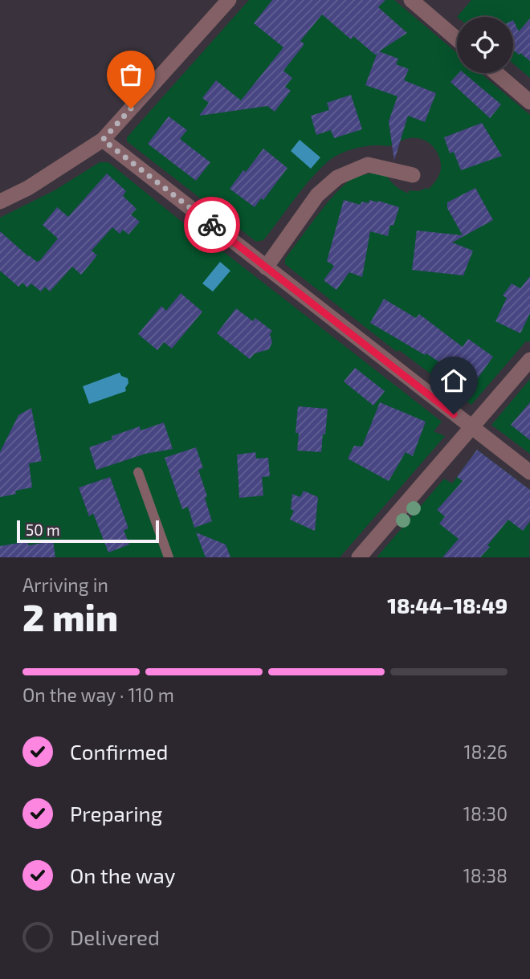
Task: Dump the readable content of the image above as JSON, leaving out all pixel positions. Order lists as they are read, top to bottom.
{
  "scale_bar": "50 m",
  "page": {
    "scale": "50 m",
    "heading": ["2 min", "Arriving in", "18:44–18:49"],
    "bar": "On the way · 110 m",
    "list": [
      ["Confirmed", "18:26"],
      ["Preparing", "18:30"],
      ["On the way", "18:38"],
      "Delivered"
    ]
  }
}
